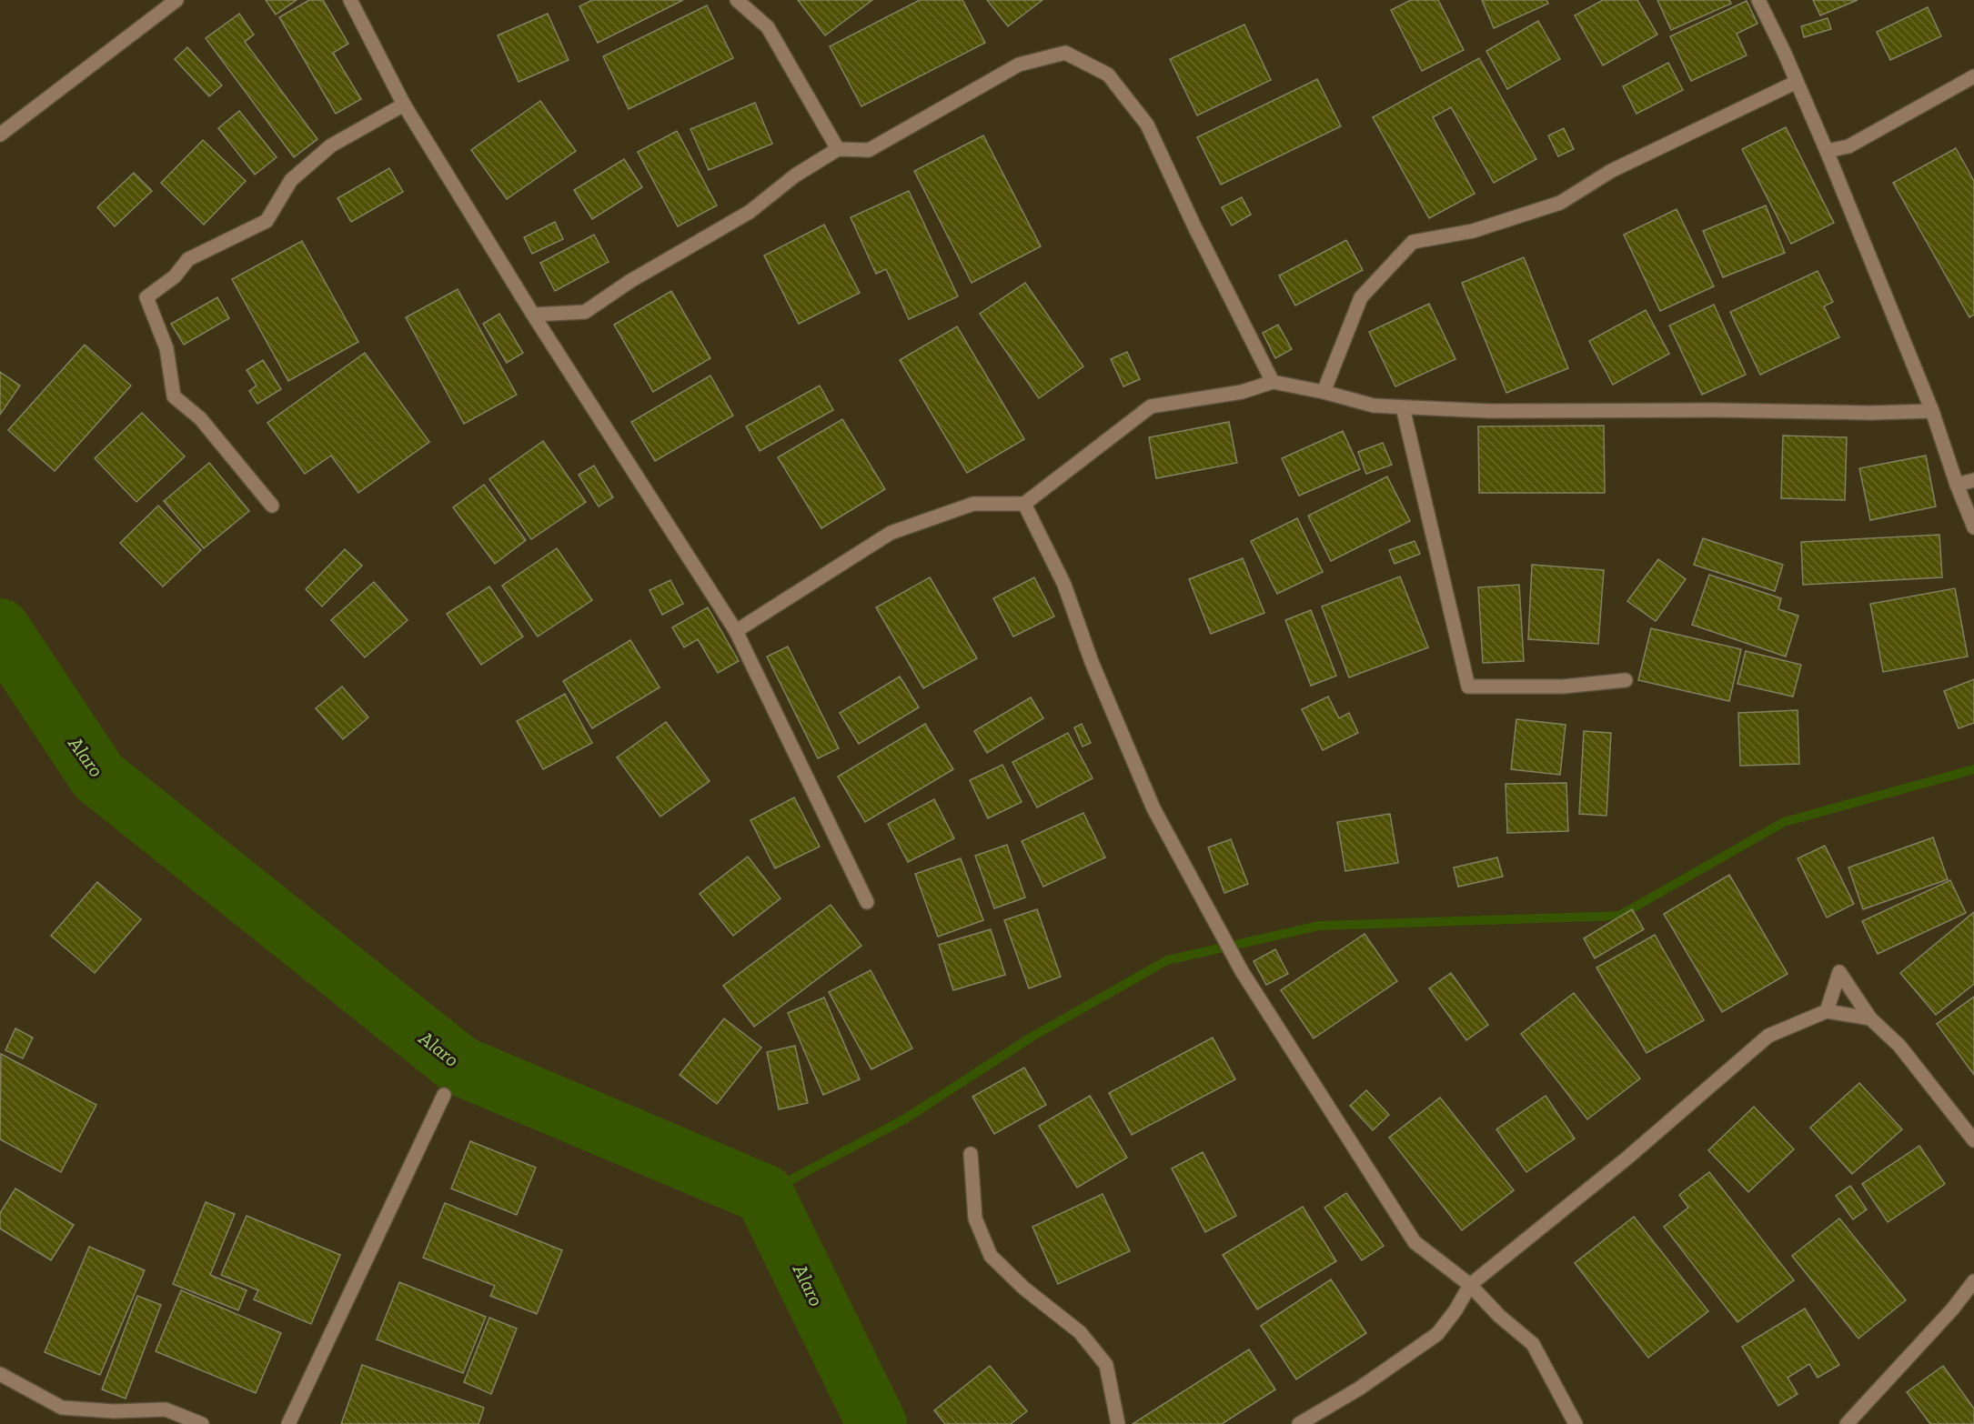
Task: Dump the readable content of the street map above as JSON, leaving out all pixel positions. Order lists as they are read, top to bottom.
{
  "water": ["Alaro"]
}
